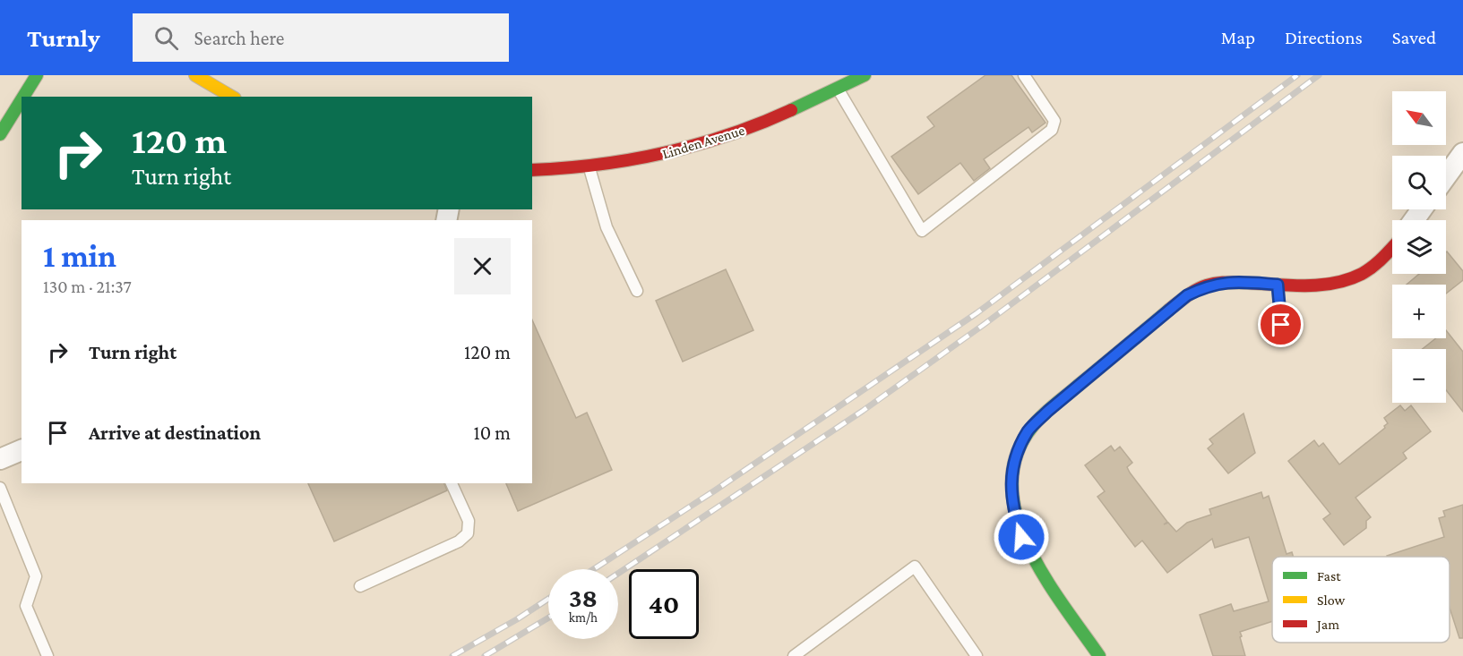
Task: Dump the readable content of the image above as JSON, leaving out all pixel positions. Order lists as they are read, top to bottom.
{
  "streets": {
    "street": ["Linden Avenue"]
  },
  "legend": ["Fast", "Slow", "Jam"],
  "north": "top left",
  "page": {
    "header": "Turnly",
    "search": "Search here",
    "nav": ["Map", "Directions", "Saved"],
    "map_buttons": ["+", "−"],
    "turn": ["120 m", "Turn right"],
    "heading": ["1 min", "130 m · 21:37"],
    "list": [
      {
        "name": "Turn right",
        "value": "120 m"
      },
      {
        "name": "Arrive at destination",
        "value": "10 m"
      }
    ],
    "speed": "38 km/h",
    "limit": "40"
  }
}
